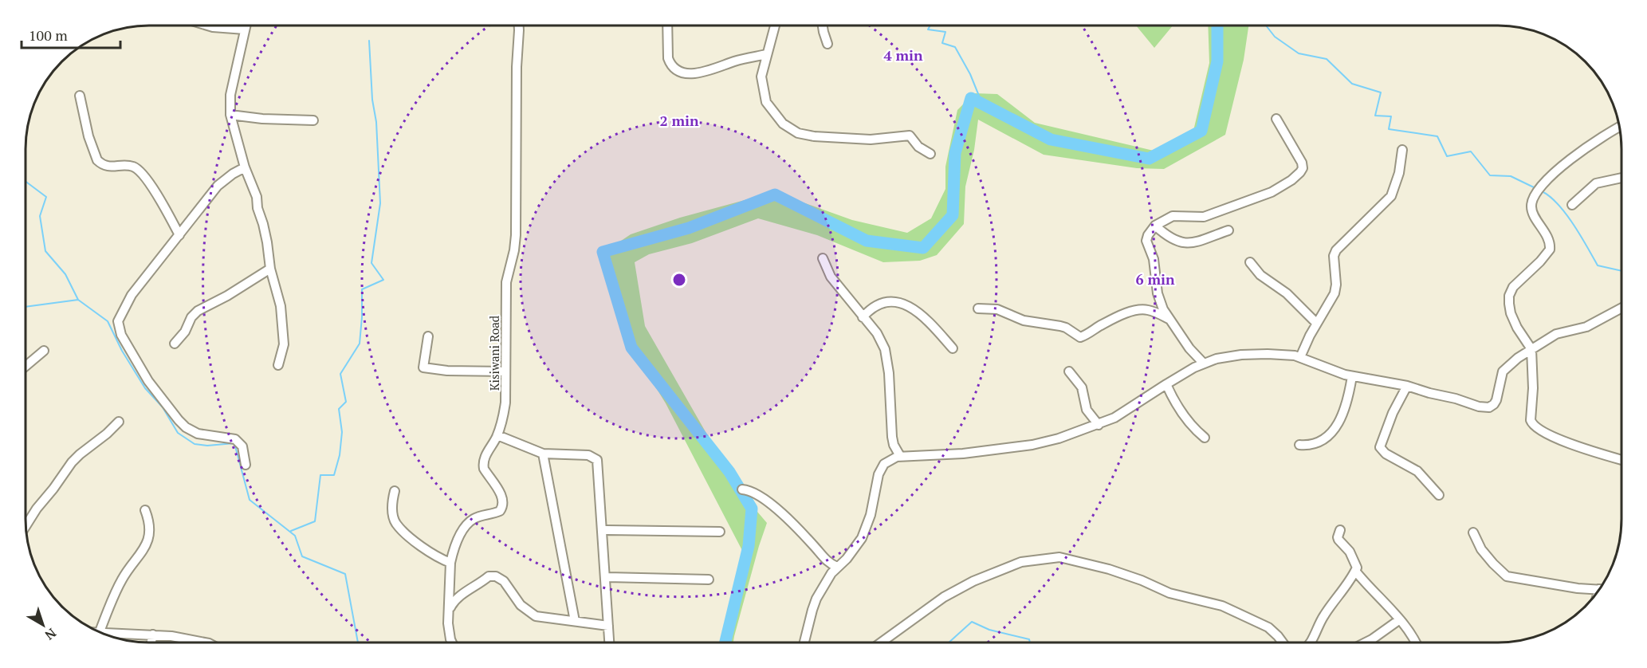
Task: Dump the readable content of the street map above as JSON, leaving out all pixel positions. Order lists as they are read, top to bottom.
{
  "streets": {
    "street": ["Kisiwani Road"]
  },
  "scale_bar": "100 m",
  "north": "bottom right",
  "rings": ["4 min", "2 min", "6 min"]
}
